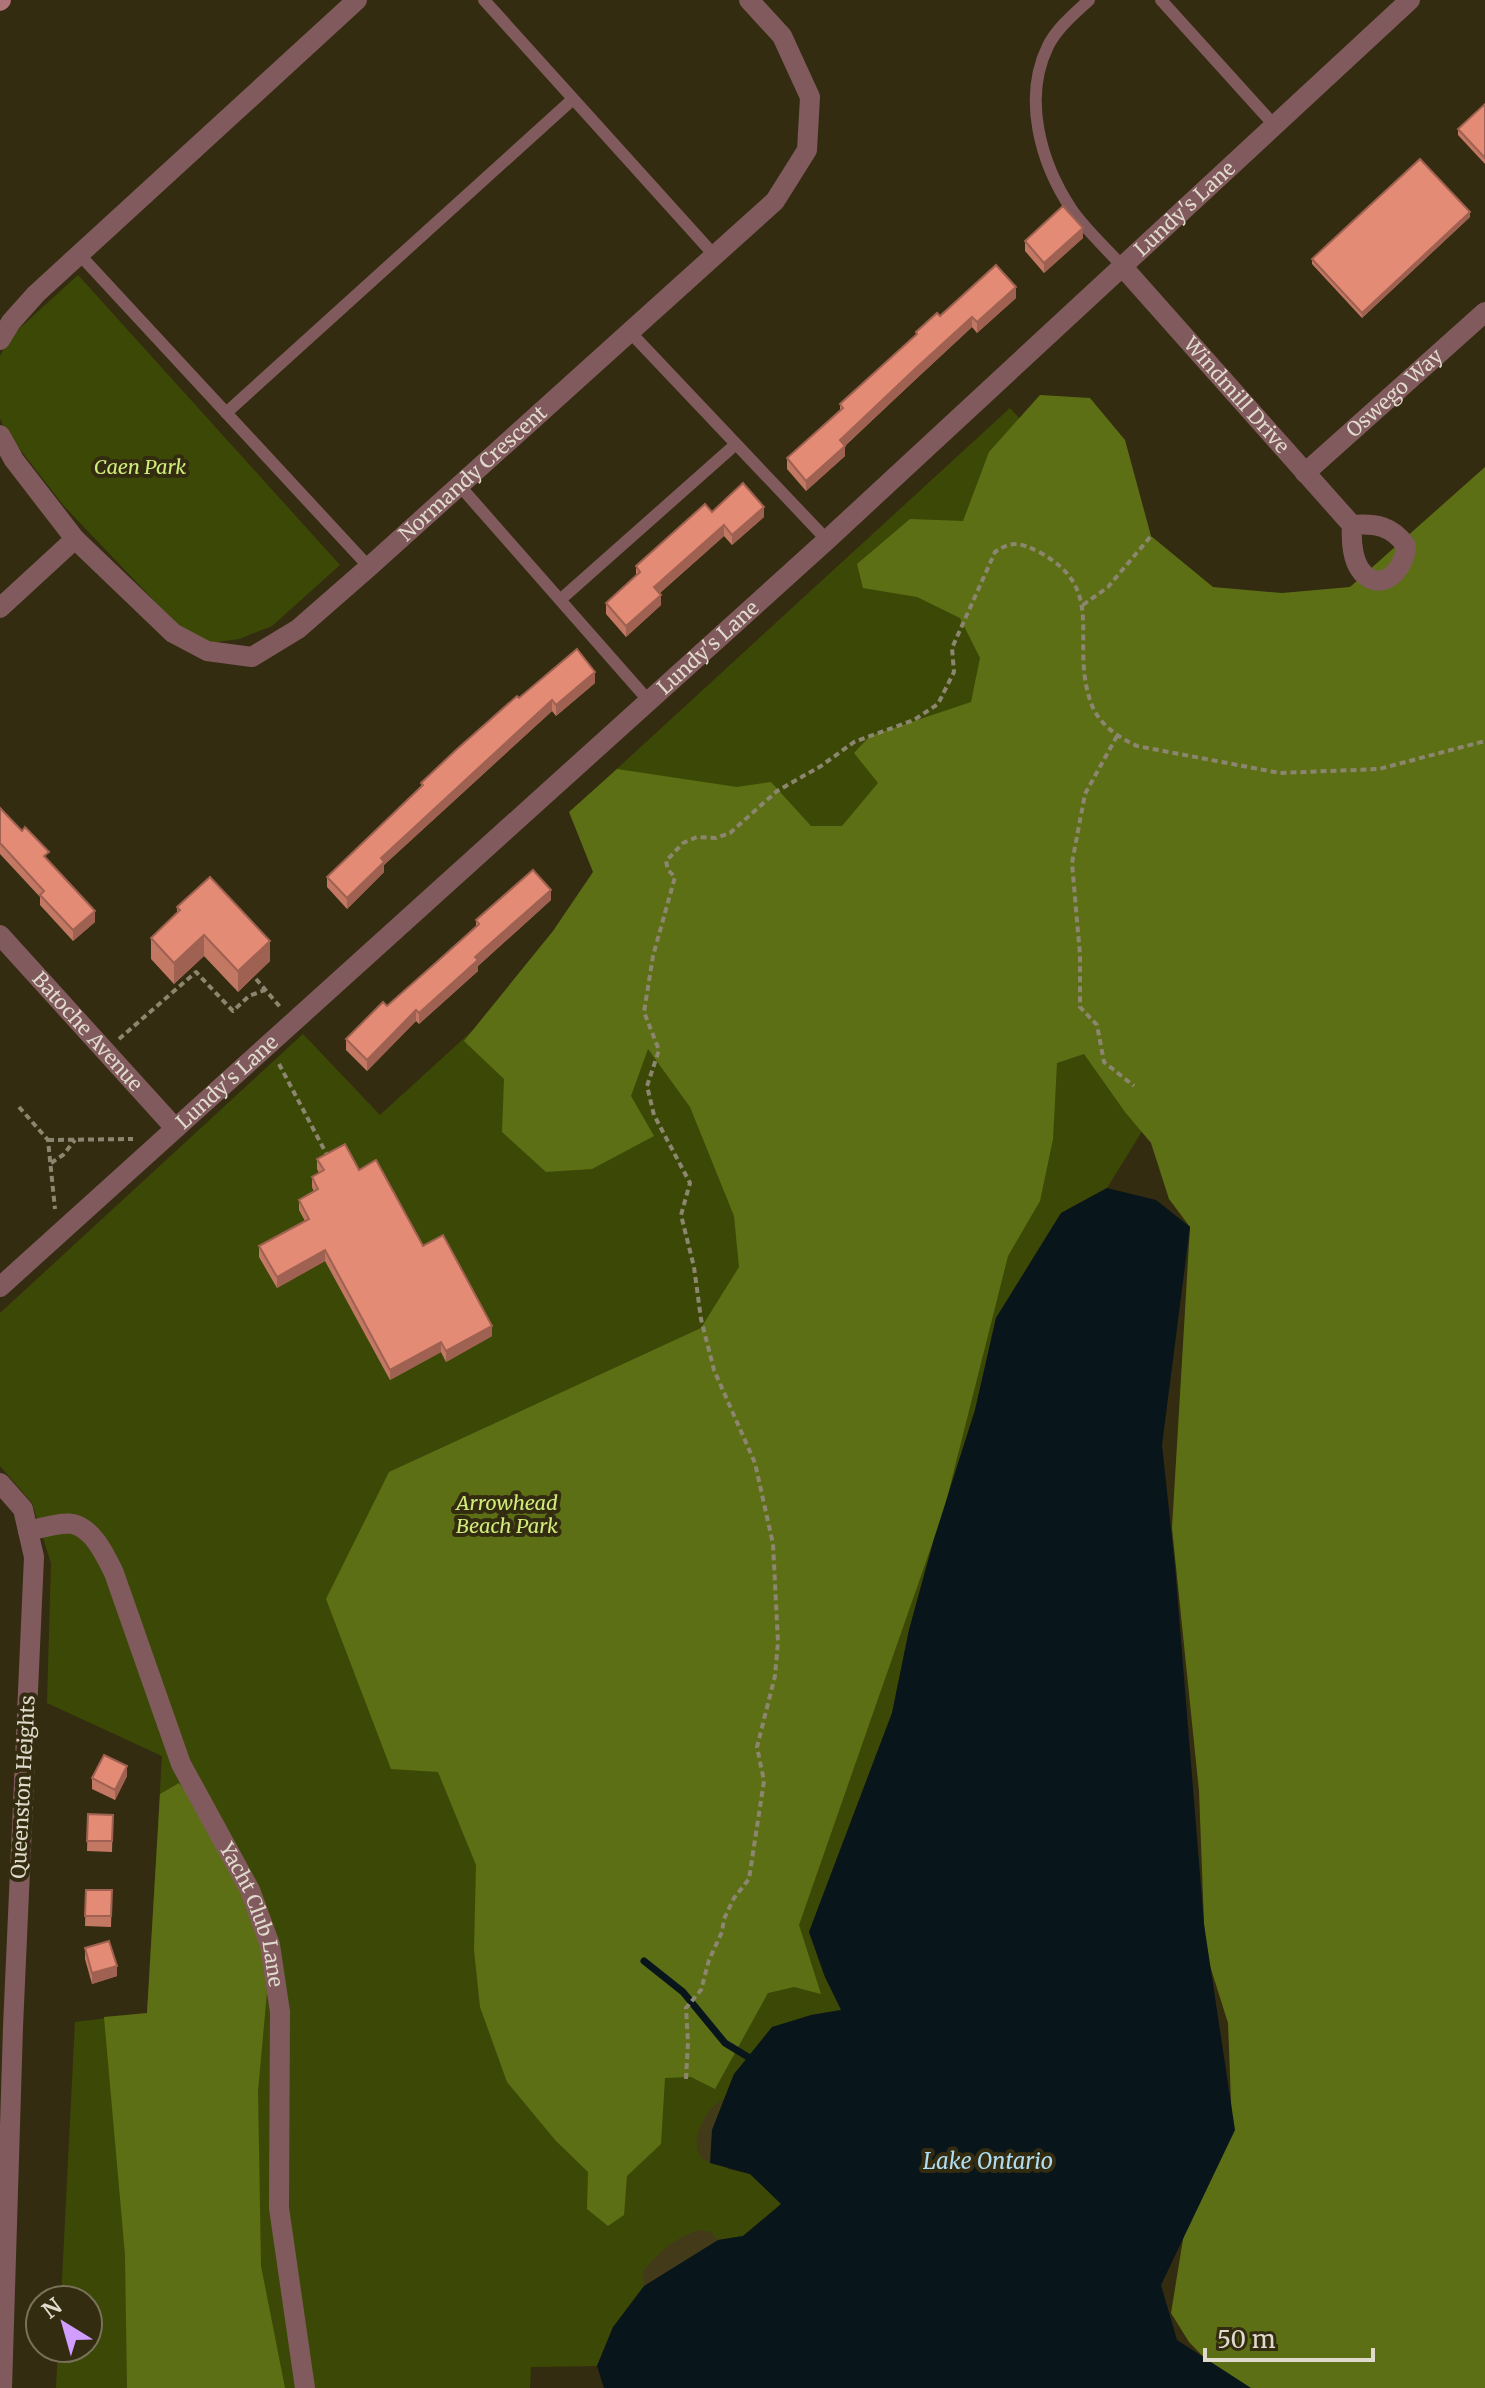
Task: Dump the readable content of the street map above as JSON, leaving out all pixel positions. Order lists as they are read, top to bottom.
{
  "streets": {
    "street": [
      "Lundy's Lane",
      "Oswego Way",
      "Windmill Drive",
      "Normandy Crescent",
      "Batoche Avenue",
      "Queenston Heights",
      "Yacht Club Lane"
    ]
  },
  "crossings": [
    ["Lundy's Lane", "Windmill Drive"],
    ["Lundy's Lane", "Batoche Avenue"],
    ["Oswego Way", "Windmill Drive"],
    ["Queenston Heights", "Yacht Club Lane"]
  ],
  "water": ["Lake Ontario"],
  "parks": ["Caen Park", "Arrowhead Beach Park"],
  "scale_bar": "50 m",
  "north": "top left"
}
